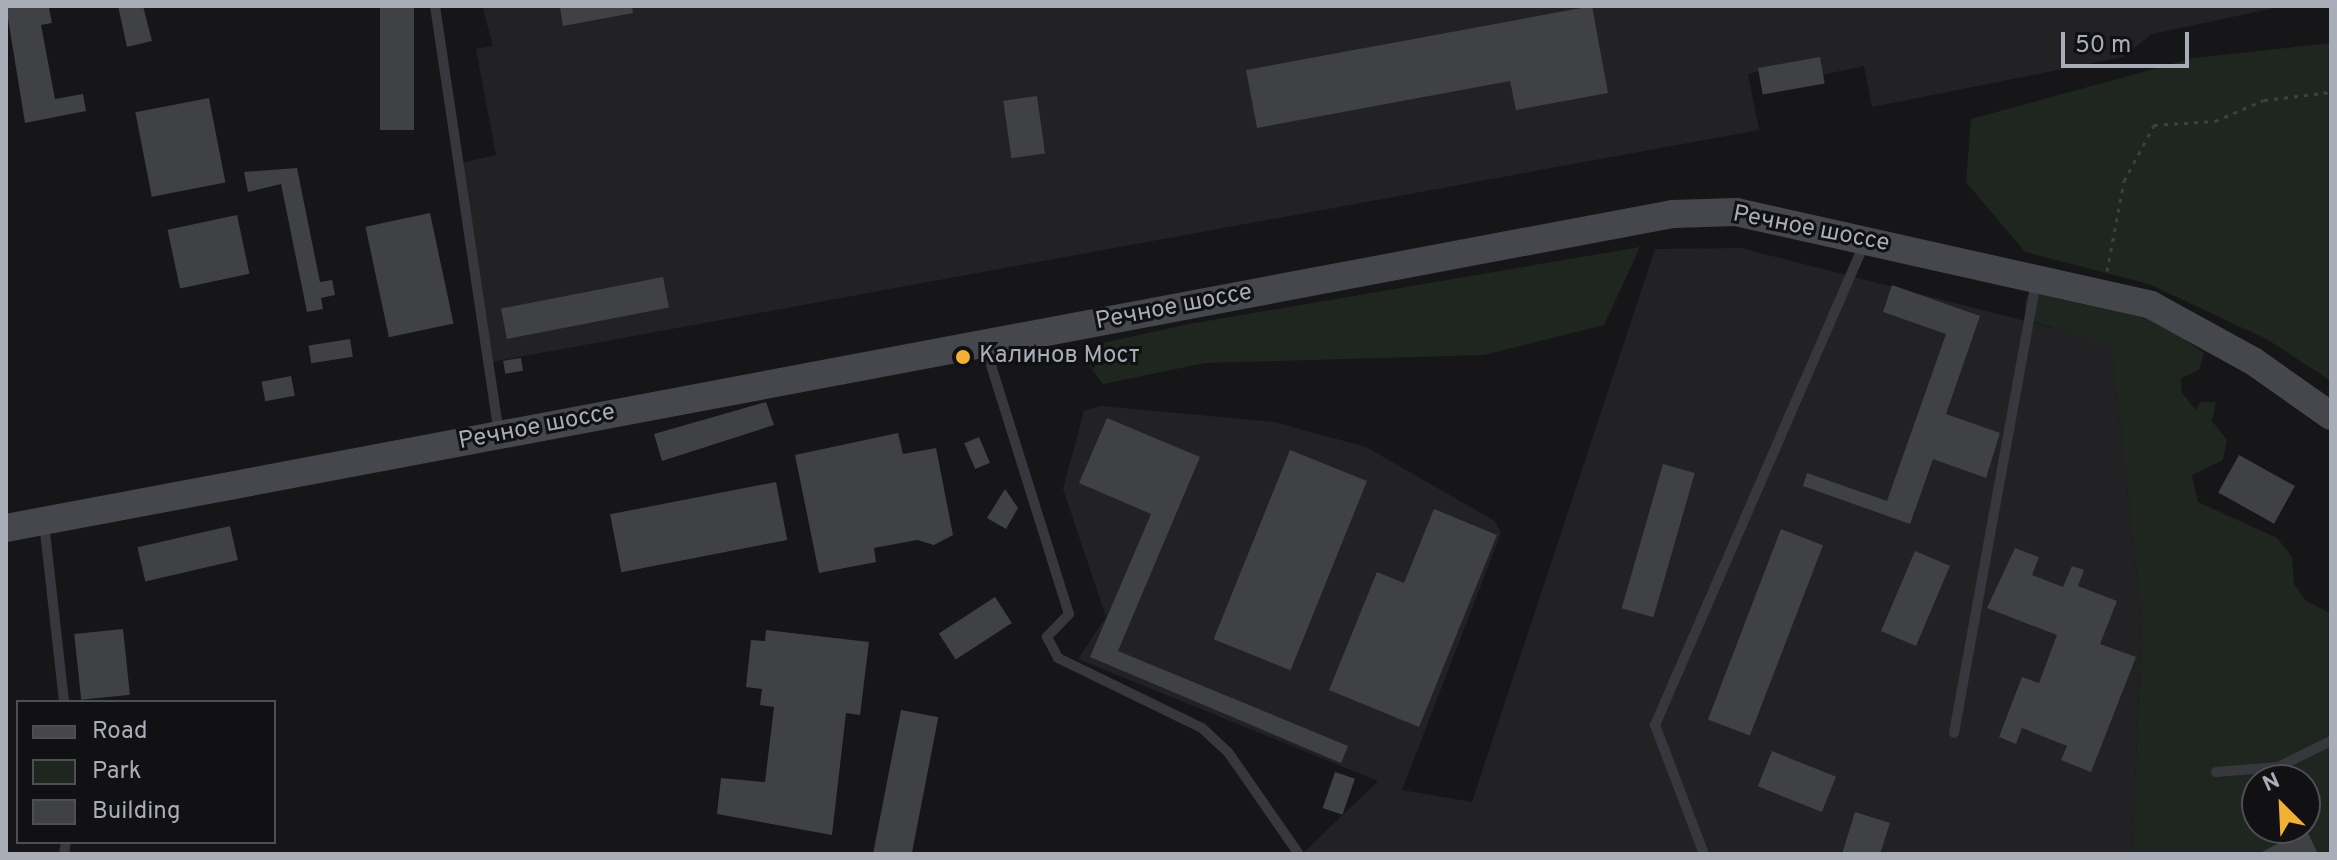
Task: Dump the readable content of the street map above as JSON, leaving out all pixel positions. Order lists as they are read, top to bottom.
{
  "streets": {
    "street": ["Речное шоссе"]
  },
  "places": ["Калинов Мост"],
  "legend": ["Road", "Park", "Building"],
  "scale_bar": "50 m",
  "north": "top left"
}
